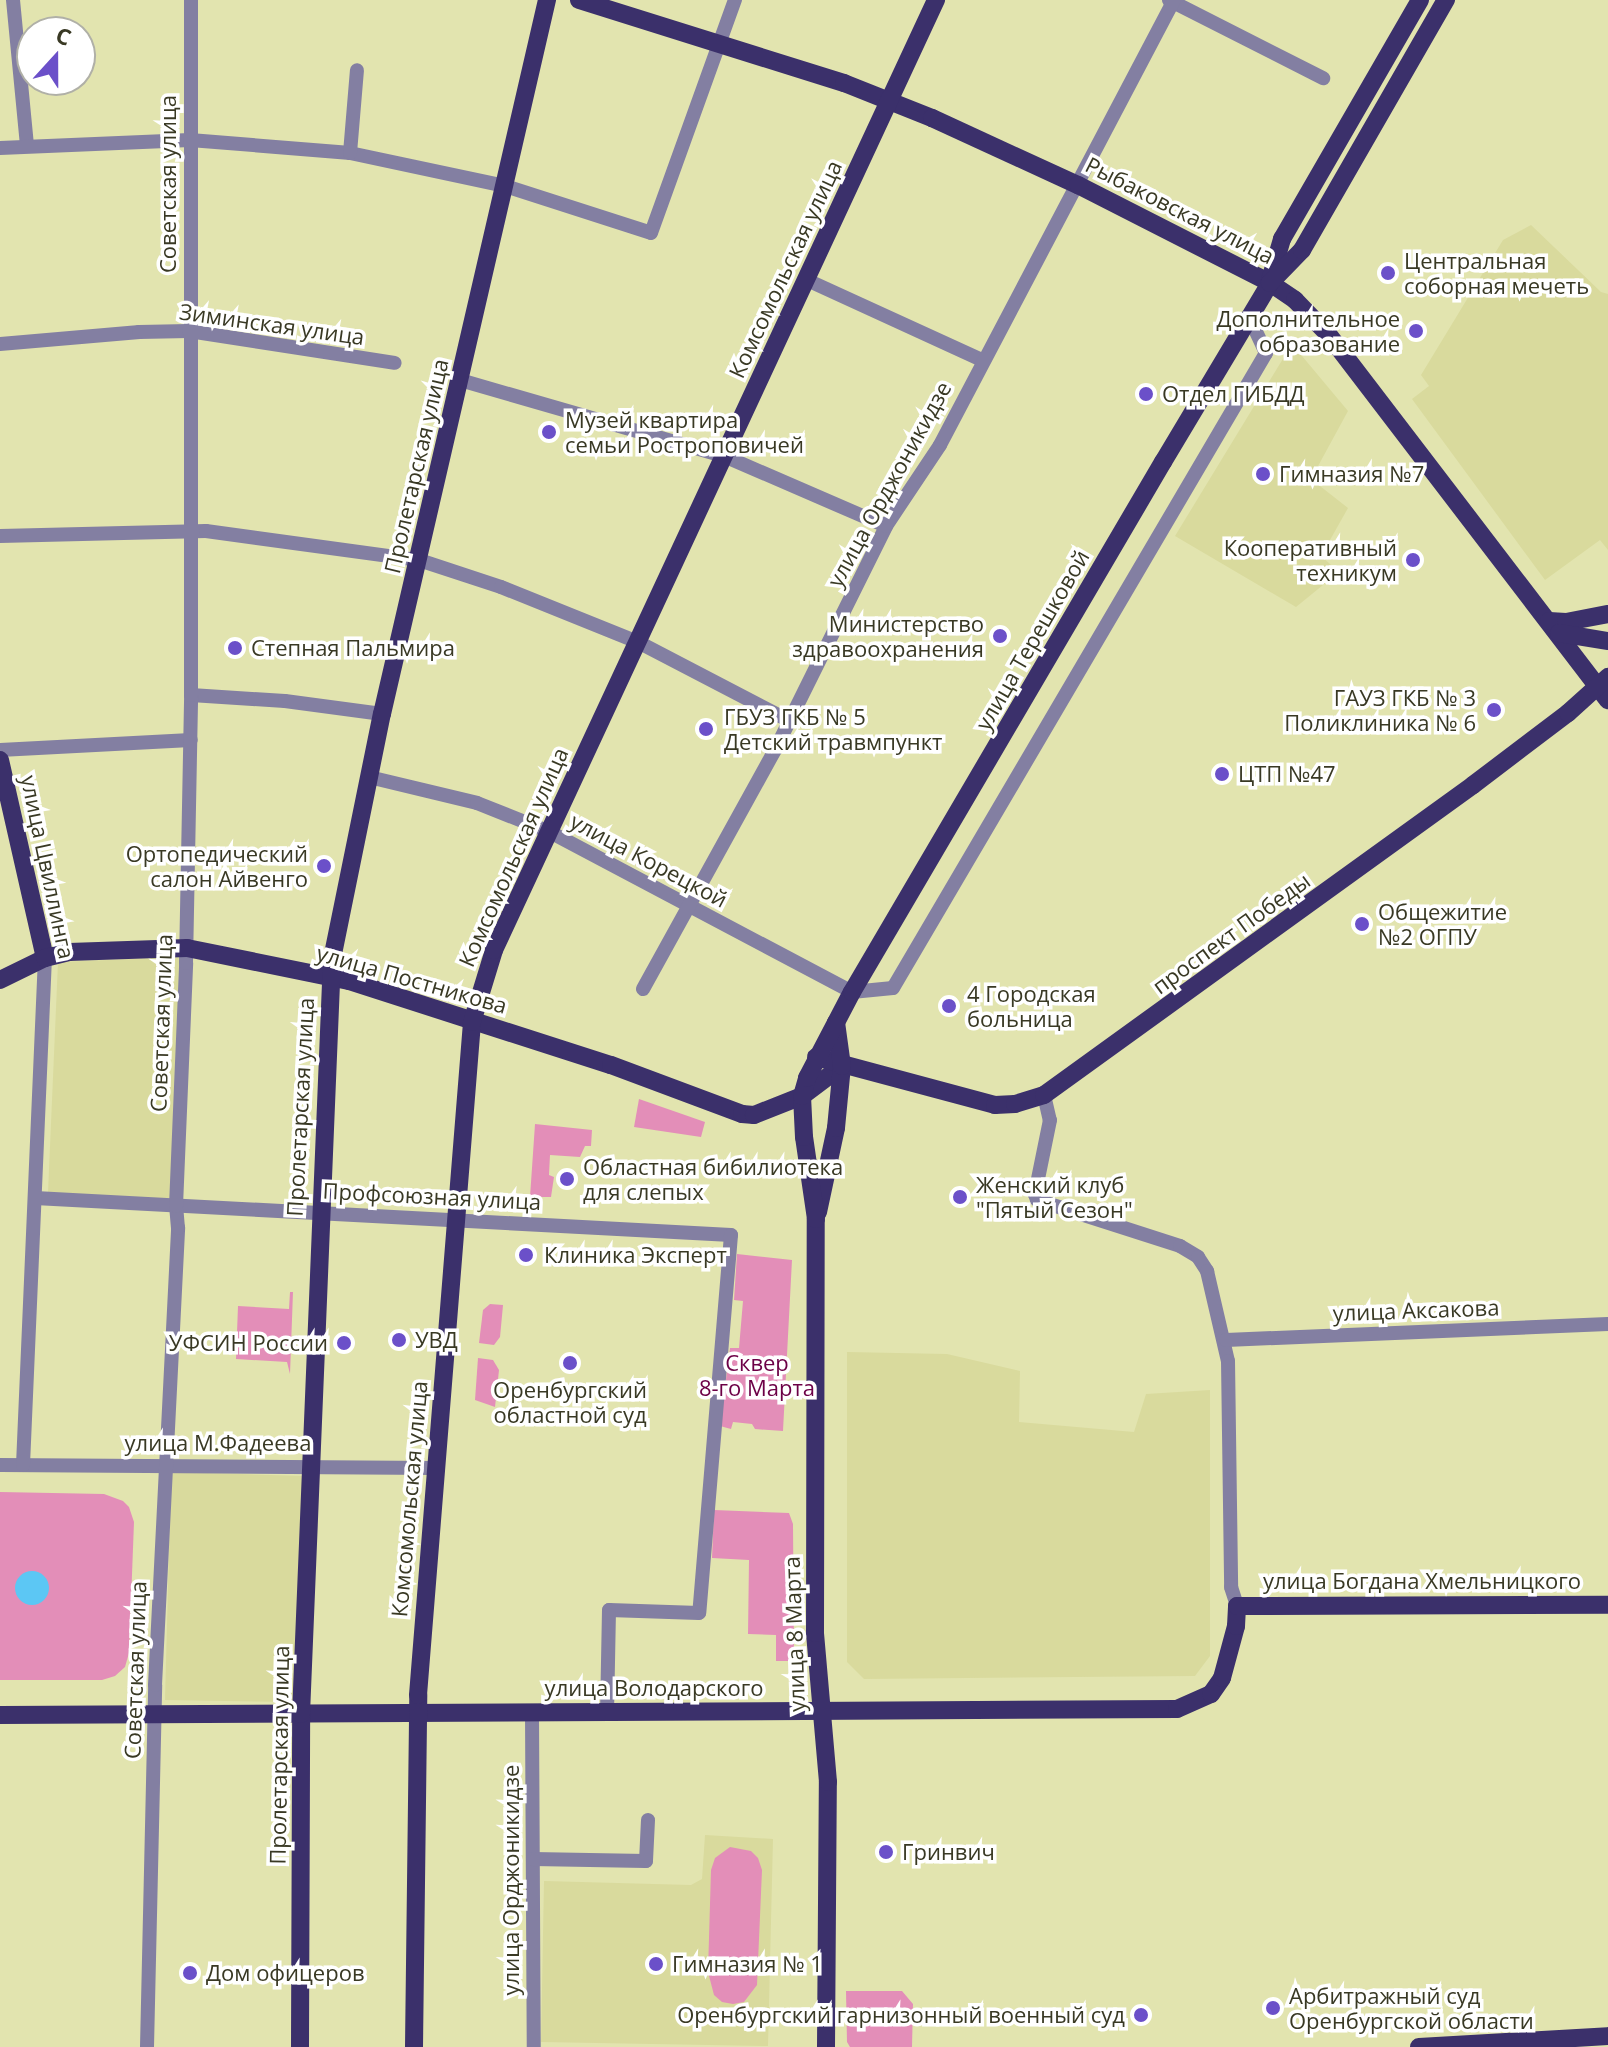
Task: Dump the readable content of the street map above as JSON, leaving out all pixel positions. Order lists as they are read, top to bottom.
{
  "streets": {
    "main road": [
      "Рыбаковская улица",
      "Комсомольская улица",
      "Пролетарская улица",
      "улица Терешковой",
      "улица Цвиллинга",
      "проспект Победы",
      "улица Постникова",
      "улица Богдана Хмельницкого",
      "улица 8 Марта",
      "улица Володарского"
    ],
    "street": [
      "Советская улица",
      "Зиминская улица",
      "улица Орджоникидзе",
      "улица Корецкой",
      "Профсоюзная улица",
      "улица Аксакова",
      "улица М.Фадеева"
    ]
  },
  "crossings": [
    ["Советская улица", "Зиминская улица"],
    ["Советская улица", "улица Постникова"],
    ["Советская улица", "Профсоюзная улица"],
    ["Советская улица", "улица М.Фадеева"],
    ["Советская улица", "улица Володарского"],
    ["Рыбаковская улица", "Комсомольская улица"],
    ["Рыбаковская улица", "улица Орджоникидзе"],
    ["Рыбаковская улица", "улица Терешковой"],
    ["Рыбаковская улица", "проспект Победы"],
    ["Комсомольская улица", "улица Корецкой"],
    ["Комсомольская улица", "улица Постникова"],
    ["Комсомольская улица", "Профсоюзная улица"],
    ["Комсомольская улица", "улица М.Фадеева"],
    ["Комсомольская улица", "улица Володарского"],
    ["Пролетарская улица", "улица Корецкой"],
    ["Пролетарская улица", "улица Постникова"],
    ["Пролетарская улица", "Профсоюзная улица"],
    ["Пролетарская улица", "улица М.Фадеева"],
    ["Пролетарская улица", "улица Володарского"],
    ["улица Орджоникидзе", "улица Корецкой"],
    ["улица Орджоникидзе", "улица Володарского"],
    ["улица Терешковой", "улица Корецкой"],
    ["улица Терешковой", "проспект Победы"],
    ["улица Терешковой", "улица Постникова"],
    ["улица Терешковой", "улица 8 Марта"],
    ["улица Цвиллинга", "улица Постникова"],
    ["улица Цвиллинга", "Профсоюзная улица"],
    ["улица Цвиллинга", "улица М.Фадеева"],
    ["проспект Победы", "улица 8 Марта"],
    ["улица Постникова", "улица 8 Марта"],
    ["Профсоюзная улица", "улица Володарского"],
    ["улица Богдана Хмельницкого", "улица Володарского"],
    ["улица 8 Марта", "улица Володарского"]
  ],
  "parks": ["Сквер 8-го Марта"],
  "places": [
    "Центральная соборная мечеть",
    "Дополнительное образование",
    "Отдел ГИБДД",
    "Музей квартира семьи Ростроповичей",
    "Гимназия №7",
    "Кооперативный техникум",
    "Министерство здравоохранения",
    "Степная Пальмира",
    "ГАУЗ ГКБ № 3 Поликлиника № 6",
    "ГБУЗ ГКБ № 5 Детский травмпункт",
    "ЦТП №47",
    "Ортопедический салон Айвенго",
    "Общежитие №2 ОГПУ",
    "4 Городская больница",
    "Областная бибилиотека для слепых",
    "Женский клуб \"Пятый Сезон\"",
    "Клиника Эксперт",
    "УВД",
    "УФСИН России",
    "Оренбургский областной суд",
    "Гринвич",
    "Гимназия № 1",
    "Дом офицеров",
    "Арбитражный суд Оренбургской области",
    "Оренбургский гарнизонный военный суд"
  ],
  "north": "top"
}
